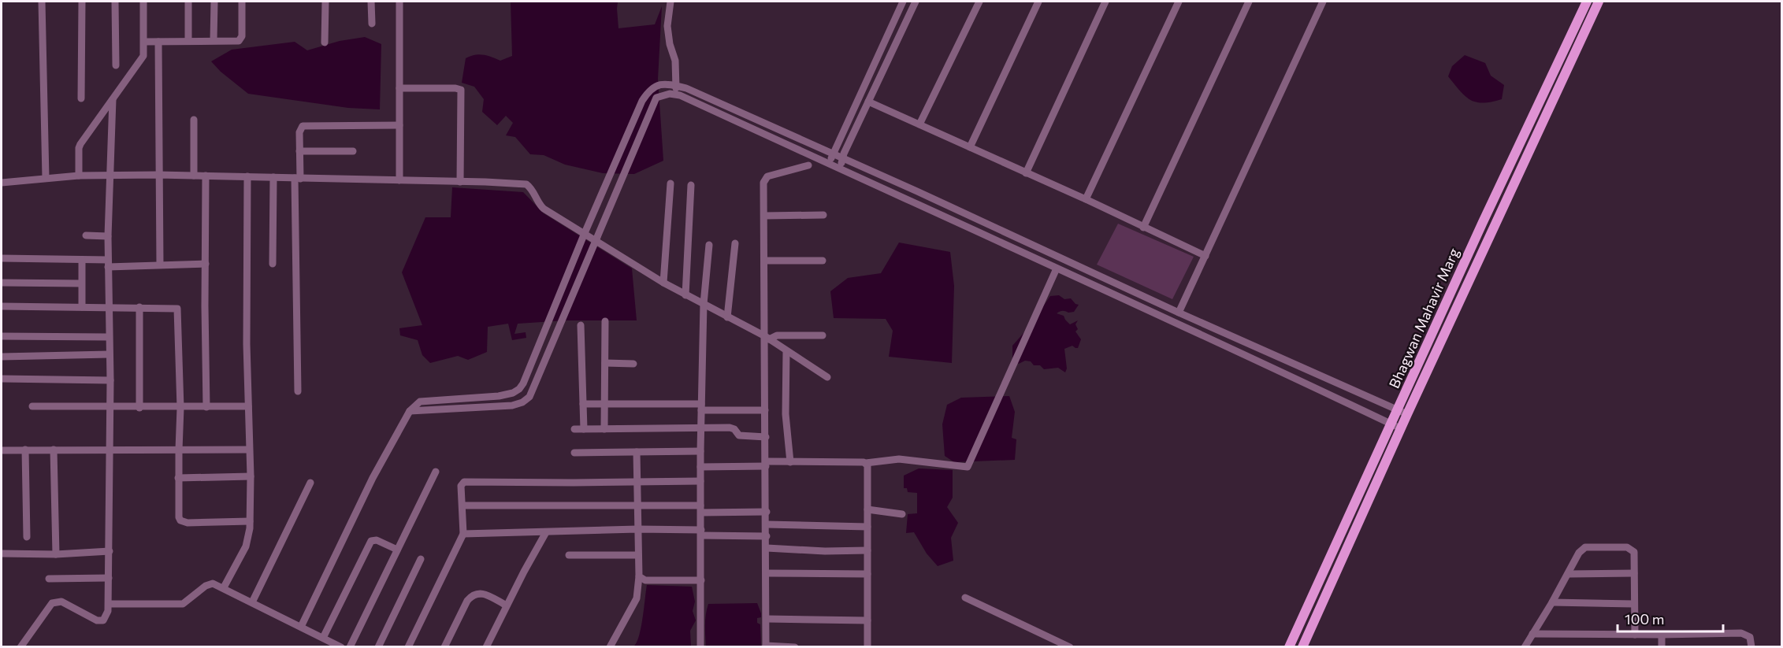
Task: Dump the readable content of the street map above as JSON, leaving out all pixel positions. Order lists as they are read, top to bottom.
{
  "streets": {
    "main road": ["Bhagwan Mahavir Marg"]
  },
  "scale_bar": "100 m"
}
